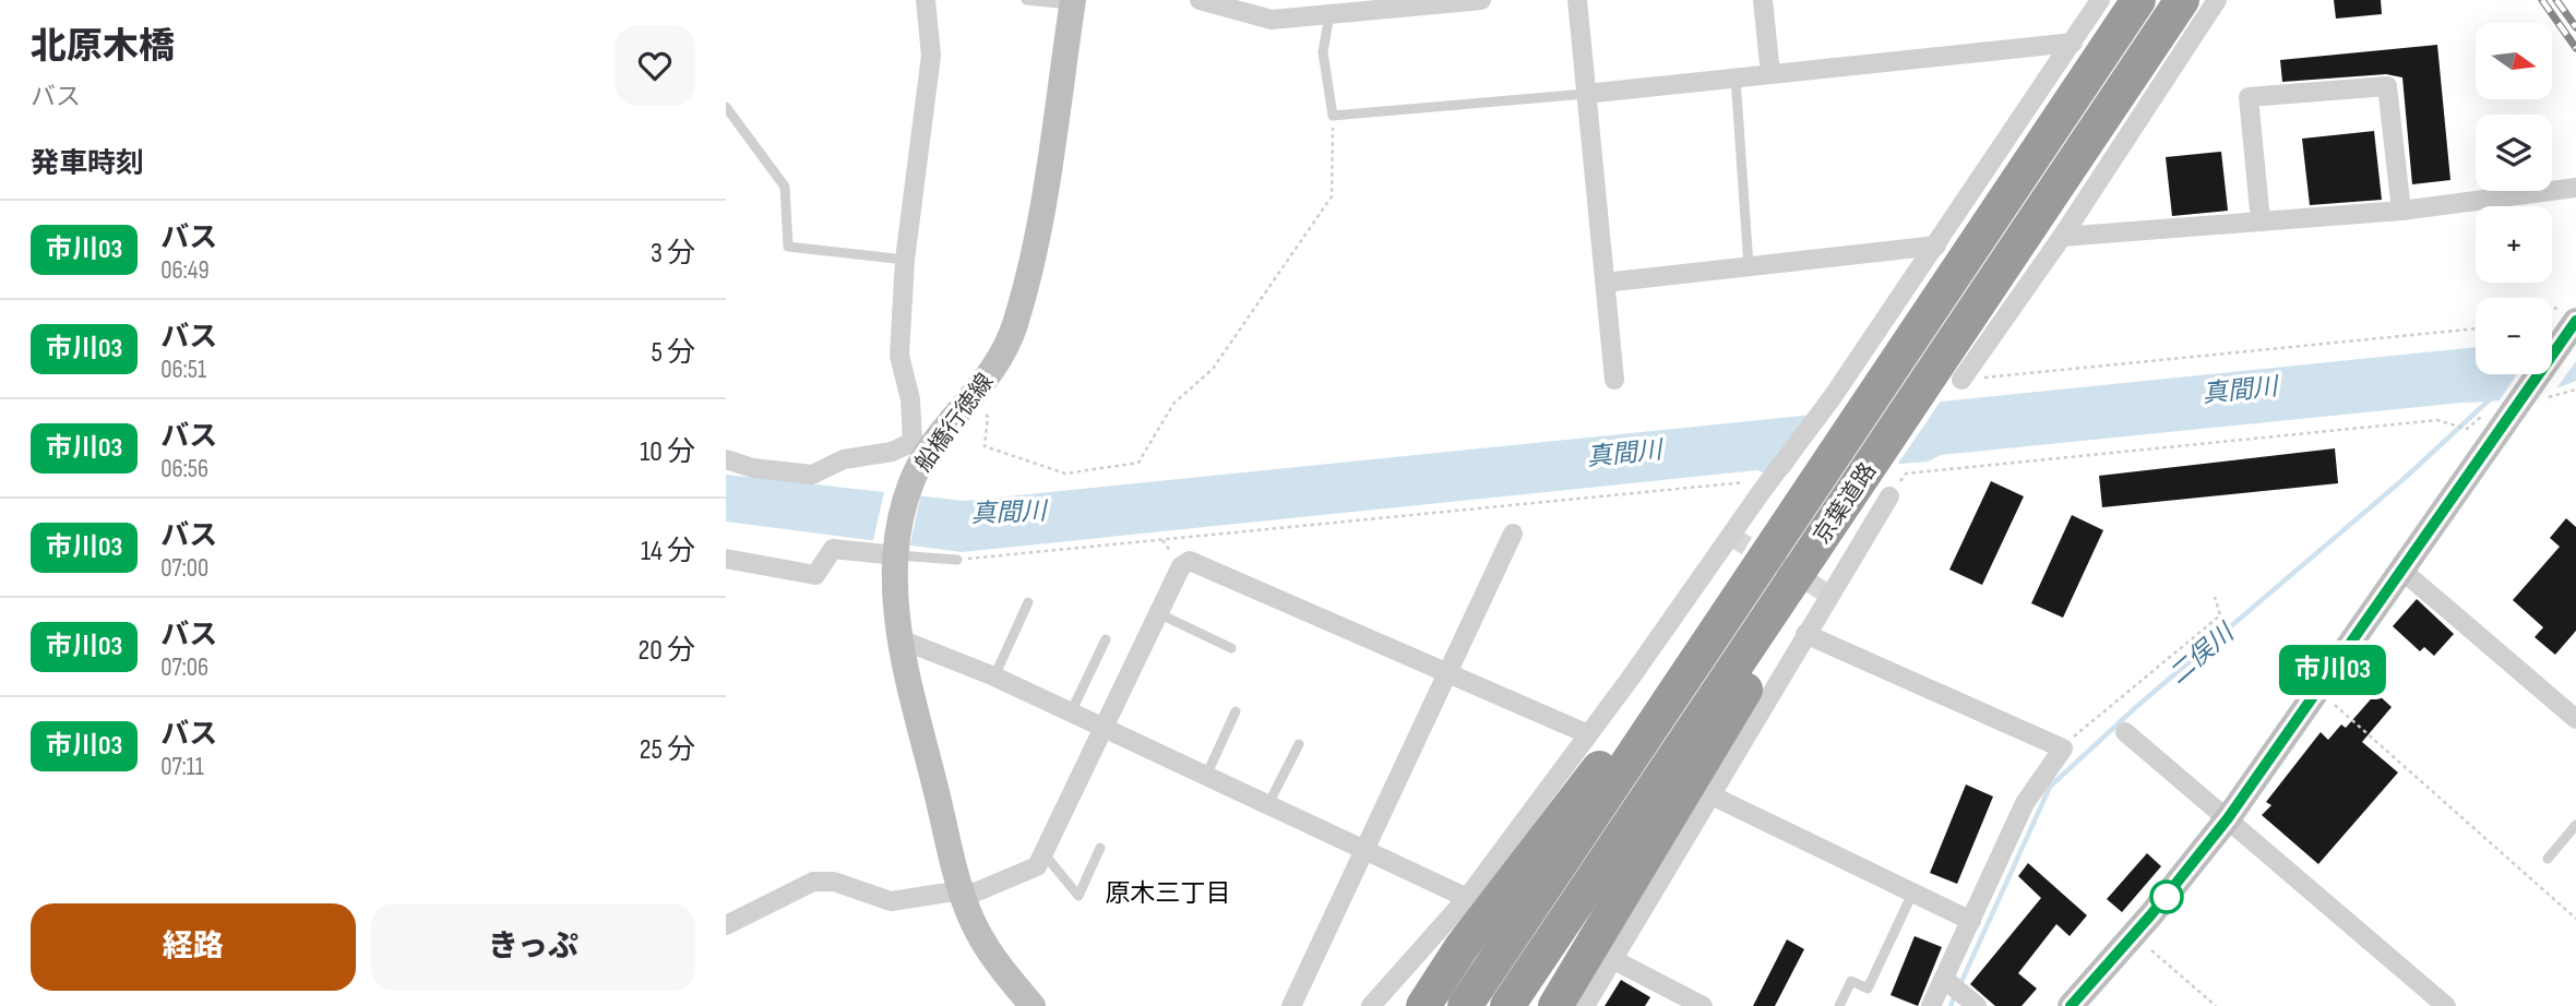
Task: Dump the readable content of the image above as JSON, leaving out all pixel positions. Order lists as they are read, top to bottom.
{
  "streets": {
    "highway": ["京葉道路"],
    "main road": ["船橋行徳線"]
  },
  "districts": ["原木三丁目"],
  "water": ["真間川", "二俣川"],
  "lines": ["bus line 市川03"],
  "north": "right",
  "page": {
    "heading": [
      ["北原木橋", "バス"],
      "発車時刻"
    ],
    "on_map": "市川03",
    "map_buttons": ["+", "−"],
    "list": [
      {
        "mark": "市川03",
        "name": "バス",
        "note": "06:49",
        "value": "3 分"
      },
      {
        "mark": "市川03",
        "name": "バス",
        "note": "06:51",
        "value": "5 分"
      },
      {
        "mark": "市川03",
        "name": "バス",
        "note": "06:56",
        "value": "10 分"
      },
      {
        "mark": "市川03",
        "name": "バス",
        "note": "07:00",
        "value": "14 分"
      },
      {
        "mark": "市川03",
        "name": "バス",
        "note": "07:06",
        "value": "20 分"
      },
      {
        "mark": "市川03",
        "name": "バス",
        "note": "07:11",
        "value": "25 分"
      }
    ],
    "buttons": ["経路", "きっぷ"]
  }
}
